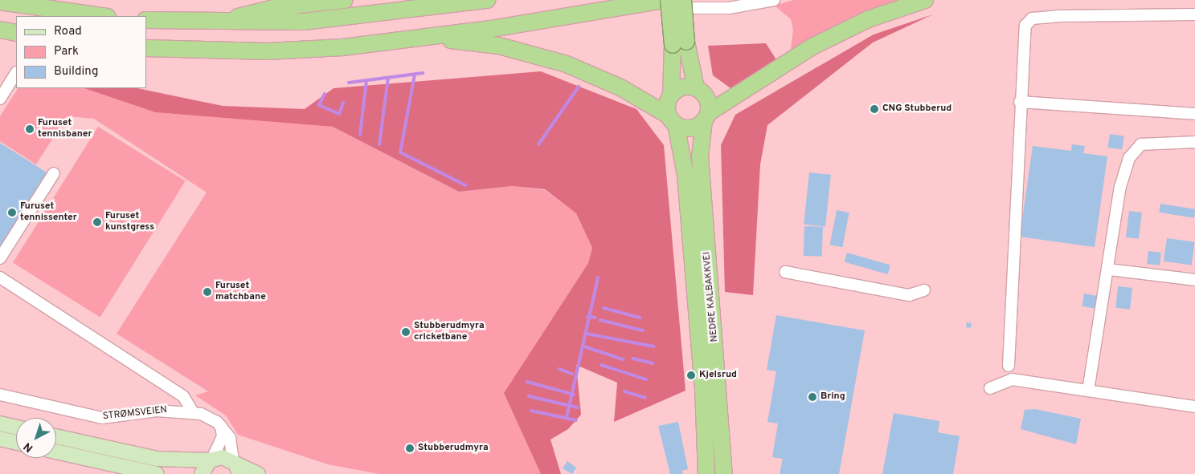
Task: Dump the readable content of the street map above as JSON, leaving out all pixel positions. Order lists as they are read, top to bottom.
{
  "streets": {
    "highway": ["NEDRE KALBAKKVEI"],
    "street": ["STRØMSVEIEN"]
  },
  "places": [
    "CNG Stubberud",
    "Furuset tennisbaner",
    "Furuset tennissenter",
    "Furuset kunstgress",
    "Furuset matchbane",
    "Stubberudmyra cricketbane",
    "Kjelsrud",
    "Bring",
    "Stubberudmyra"
  ],
  "legend": ["Road", "Park", "Building"],
  "north": "bottom left"
}
